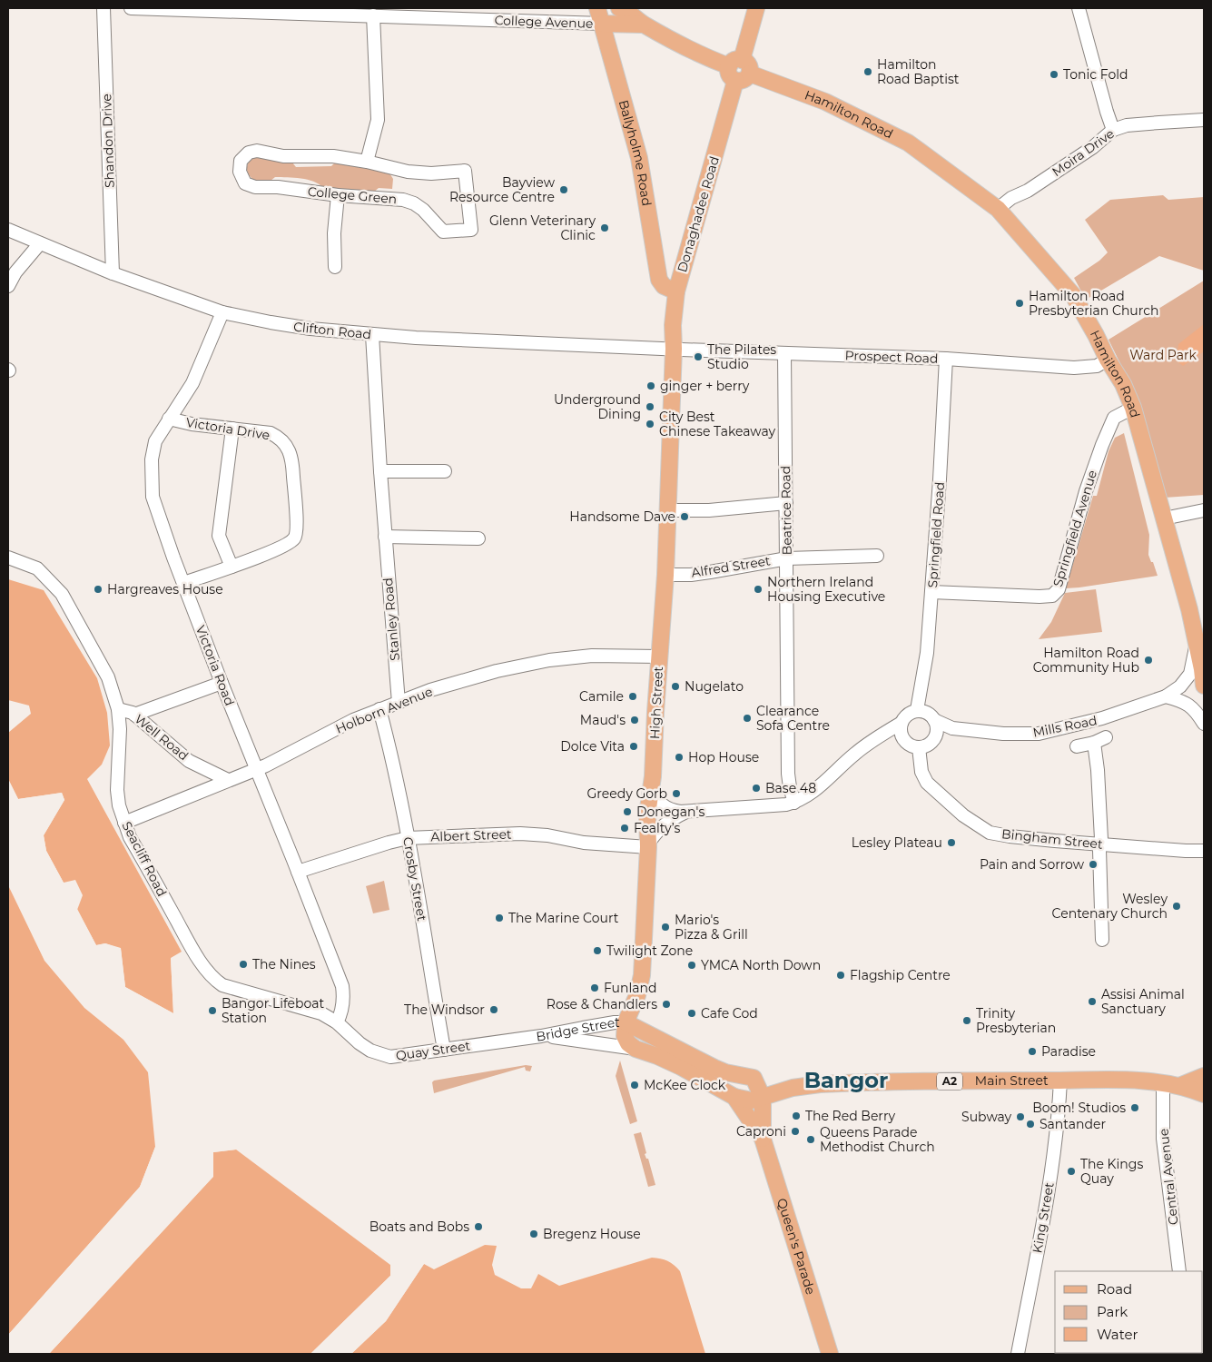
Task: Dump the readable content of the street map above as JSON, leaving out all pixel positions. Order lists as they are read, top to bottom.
{
  "streets": {
    "main road": [
      "Hamilton Road",
      "Ballyholme Road",
      "Donaghadee Road",
      "High Street",
      "Bridge Street",
      "A2",
      "Main Street",
      "Queen's Parade"
    ],
    "street": [
      "College Avenue",
      "Shandon Drive",
      "Moira Drive",
      "College Green",
      "Clifton Road",
      "Prospect Road",
      "Victoria Drive",
      "Beatrice Road",
      "Springfield Avenue",
      "Springfield Road",
      "Alfred Street",
      "Stanley Road",
      "Victoria Road",
      "Holborn Avenue",
      "Mills Road",
      "Well Road",
      "Albert Street",
      "Bingham Street",
      "Seacliff Road",
      "Crosby Street",
      "Quay Street",
      "Central Avenue",
      "King Street"
    ]
  },
  "crossings": [
    ["College Avenue", "Hamilton Road"],
    ["College Avenue", "Ballyholme Road"],
    ["Hamilton Road", "Moira Drive"],
    ["Hamilton Road", "Ballyholme Road"],
    ["Hamilton Road", "Donaghadee Road"],
    ["Hamilton Road", "Prospect Road"],
    ["Hamilton Road", "Springfield Avenue"],
    ["Hamilton Road", "Mills Road"],
    ["Shandon Drive", "Clifton Road"],
    ["Ballyholme Road", "Donaghadee Road"],
    ["Donaghadee Road", "Clifton Road"],
    ["Donaghadee Road", "Prospect Road"],
    ["Donaghadee Road", "High Street"],
    ["Clifton Road", "Prospect Road"],
    ["Clifton Road", "Stanley Road"],
    ["Clifton Road", "Victoria Road"],
    ["Clifton Road", "High Street"],
    ["Prospect Road", "Beatrice Road"],
    ["Prospect Road", "Springfield Road"],
    ["Prospect Road", "High Street"],
    ["Victoria Drive", "Victoria Road"],
    ["Beatrice Road", "Alfred Street"],
    ["Springfield Avenue", "Springfield Road"],
    ["Springfield Road", "Mills Road"],
    ["Springfield Road", "Bingham Street"],
    ["Alfred Street", "High Street"],
    ["Stanley Road", "Holborn Avenue"],
    ["Victoria Road", "Holborn Avenue"],
    ["Victoria Road", "Albert Street"],
    ["Victoria Road", "Seacliff Road"],
    ["Victoria Road", "Quay Street"],
    ["High Street", "Holborn Avenue"],
    ["High Street", "Albert Street"],
    ["High Street", "Bridge Street"],
    ["Holborn Avenue", "Well Road"],
    ["Holborn Avenue", "Seacliff Road"],
    ["Holborn Avenue", "Crosby Street"],
    ["Mills Road", "Bingham Street"],
    ["Well Road", "Seacliff Road"],
    ["Albert Street", "Crosby Street"],
    ["Seacliff Road", "Quay Street"],
    ["Crosby Street", "Quay Street"],
    ["Bridge Street", "Quay Street"],
    ["Bridge Street", "Main Street"],
    ["Bridge Street", "Queen's Parade"],
    ["Main Street", "Central Avenue"],
    ["Main Street", "King Street"]
  ],
  "districts": ["Bangor"],
  "parks": ["Ward Park"],
  "places": [
    "Hamilton Road Baptist",
    "Tonic Fold",
    "Bayview Resource Centre",
    "Glenn Veterinary Clinic",
    "Hamilton Road Presbyterian Church",
    "The Pilates Studio",
    "ginger + berry",
    "Underground Dining",
    "City Best Chinese Takeaway",
    "Handsome Dave",
    "Hargreaves House",
    "Northern Ireland Housing Executive",
    "Hamilton Road Community Hub",
    "Nugelato",
    "Camile",
    "Clearance Sofa Centre",
    "Maud's",
    "Dolce Vita",
    "Hop House",
    "Base 48",
    "Greedy Gorb",
    "Donegan's",
    "Fealty’s",
    "Lesley Plateau",
    "Pain and Sorrow",
    "Wesley Centenary Church",
    "The Marine Court",
    "Mario's Pizza & Grill",
    "Twilight Zone",
    "The Nines",
    "YMCA North Down",
    "Flagship Centre",
    "Funland",
    "Assisi Animal Sanctuary",
    "Rose & Chandlers",
    "The Windsor",
    "Bangor Lifeboat Station",
    "Cafe Cod",
    "Trinity Presbyterian",
    "Paradise",
    "McKee Clock",
    "Boom! Studios",
    "The Red Berry",
    "Subway",
    "Santander",
    "Caproni",
    "Queens Parade Methodist Church",
    "The Kings Quay",
    "Boats and Bobs",
    "Bregenz House"
  ],
  "legend": ["Road", "Park", "Water"]
}
